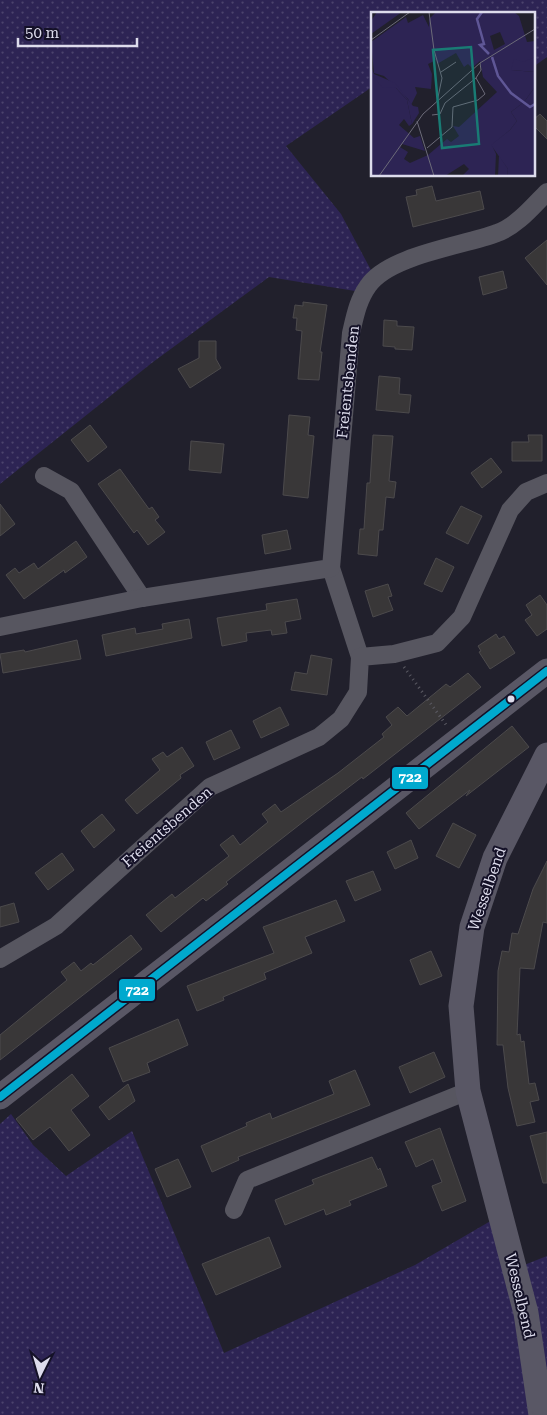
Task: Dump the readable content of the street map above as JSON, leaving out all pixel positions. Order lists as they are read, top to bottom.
{
  "streets": {
    "street": ["Freientsbenden", "Wesselbend"]
  },
  "lines": ["transit line 722"],
  "scale_bar": "50 m",
  "north": "bottom"
}
